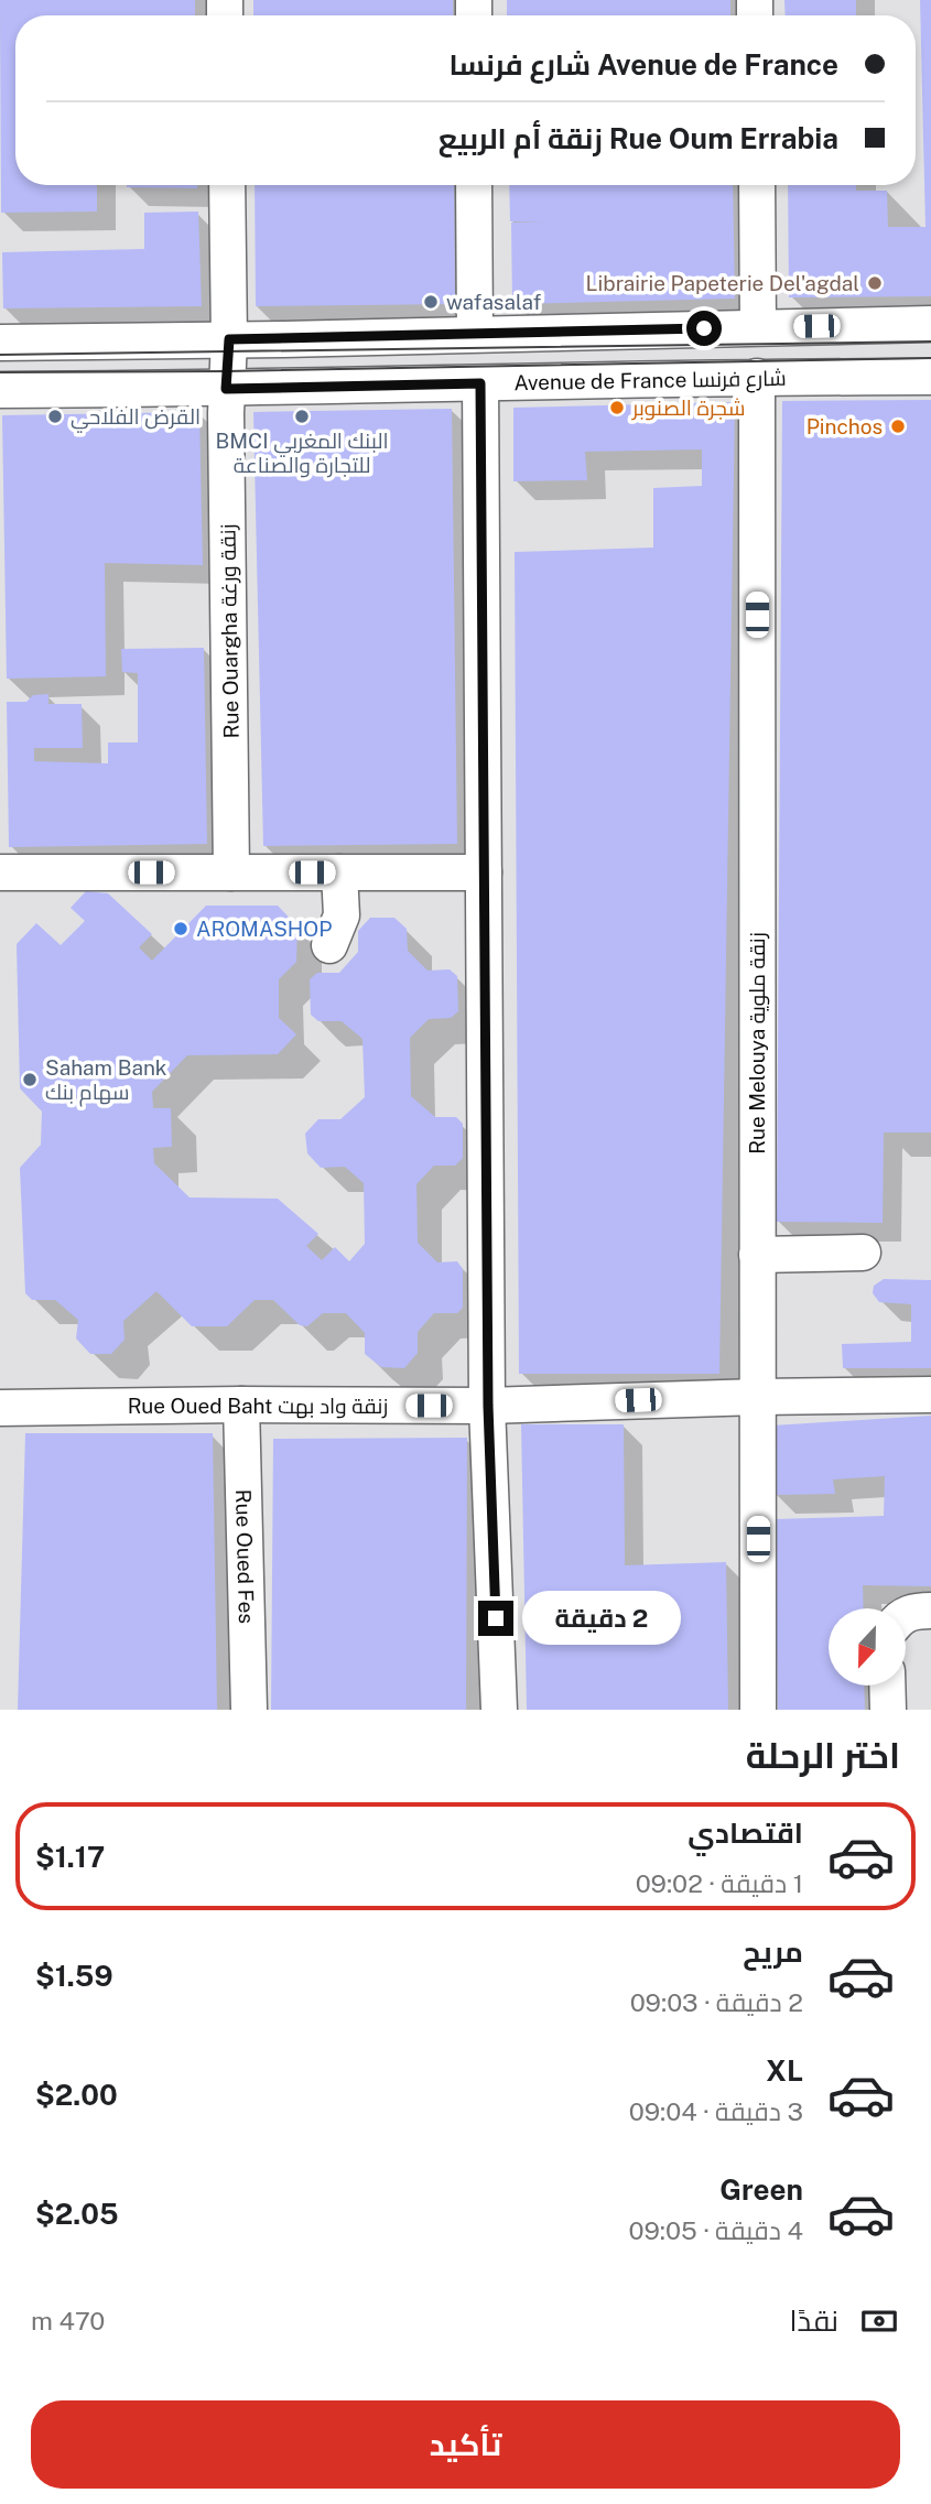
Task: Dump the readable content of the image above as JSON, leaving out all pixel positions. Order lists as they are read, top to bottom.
{
  "streets": {
    "street": [
      "Avenue de France شارع فرنسا",
      "Rue Ouargha زنقة ورغة",
      "Rue Melouya زنقة ملوية",
      "Rue Oued Baht زنقة واد بهت",
      "Rue Oued Fes"
    ]
  },
  "crossings": [
    ["Avenue de France شارع فرنسا", "Rue Ouargha زنقة ورغة"],
    ["Avenue de France شارع فرنسا", "Rue Melouya زنقة ملوية"],
    ["Rue Melouya زنقة ملوية", "Rue Oued Baht زنقة واد بهت"],
    ["Rue Oued Baht زنقة واد بهت", "Rue Oued Fes"]
  ],
  "places": [
    "Librairie Papeterie Del'agdal",
    "wafasalaf",
    "شجرة الصنوبر",
    "القرض الفلاحي",
    "BMCI البنك المغربي للتجارة والصناعة",
    "Pinchos",
    "AROMASHOP",
    "Saham Bank سهام بنك"
  ],
  "north": "bottom",
  "page": {
    "banner": ["Avenue de France شارع فرنسا", "Rue Oum Errabia زنقة أم الربيع"],
    "bubble": "2 دقيقة",
    "heading": "اختر الرحلة",
    "list": [
      {
        "name": "اقتصادي",
        "note": "1 دقيقة · 09:02",
        "value": "$1.17"
      },
      {
        "name": "مريح",
        "note": "2 دقيقة · 09:03",
        "value": "$1.59"
      },
      {
        "name": "XL",
        "note": "3 دقيقة · 09:04",
        "value": "$2.00"
      },
      {
        "name": "Green",
        "note": "4 دقيقة · 09:05",
        "value": "$2.05"
      }
    ],
    "pay": ["نقدًا", "470 m"],
    "buttons": "تأكيد"
  }
}
